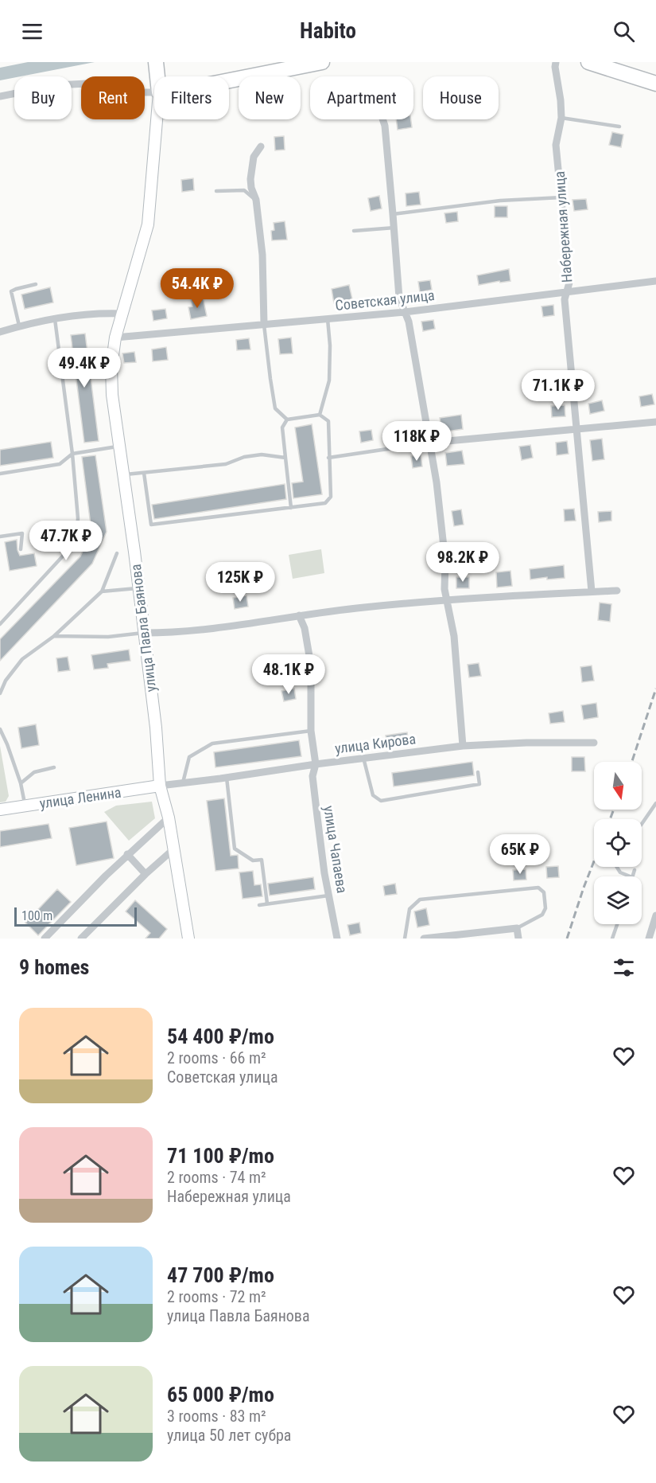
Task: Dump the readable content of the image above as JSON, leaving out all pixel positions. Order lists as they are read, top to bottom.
{
  "streets": {
    "main road": ["улица Павла Баянова", "улица Ленина"],
    "street": [
      "Набережная улица",
      "Советская улица",
      "улица Кирова",
      "улица Чапаева"
    ]
  },
  "crossings": [
    ["Набережная улица", "Советская улица"],
    ["Советская улица", "улица Павла Баянова"],
    ["улица Павла Баянова", "улица Кирова"],
    ["улица Павла Баянова", "улица Ленина"],
    ["улица Кирова", "улица Ленина"],
    ["улица Кирова", "улица Чапаева"]
  ],
  "scale_bar": "100 m",
  "north": "bottom",
  "page": {
    "header": "Habito",
    "chip": [
      "Buy",
      "Rent",
      "Filters",
      "New",
      "Apartment",
      "House"
    ],
    "price": [
      "54.4K ₽",
      "49.4K ₽",
      "71.1K ₽",
      "118K ₽",
      "47.7K ₽",
      "98.2K ₽",
      "125K ₽",
      "48.1K ₽",
      "65K ₽"
    ],
    "scale": "100 m",
    "heading": "9 homes",
    "list": [
      {
        "name": "54 400 ₽/mo",
        "note": "2 rooms · 66 m² · Советская улица"
      },
      {
        "name": "71 100 ₽/mo",
        "note": "2 rooms · 74 m² · Набережная улица"
      },
      {
        "name": "47 700 ₽/mo",
        "note": "2 rooms · 72 m² · улица Павла Баянова"
      },
      {
        "name": "65 000 ₽/mo",
        "note": "3 rooms · 83 m² · улица 50 лет субра"
      }
    ]
  }
}
